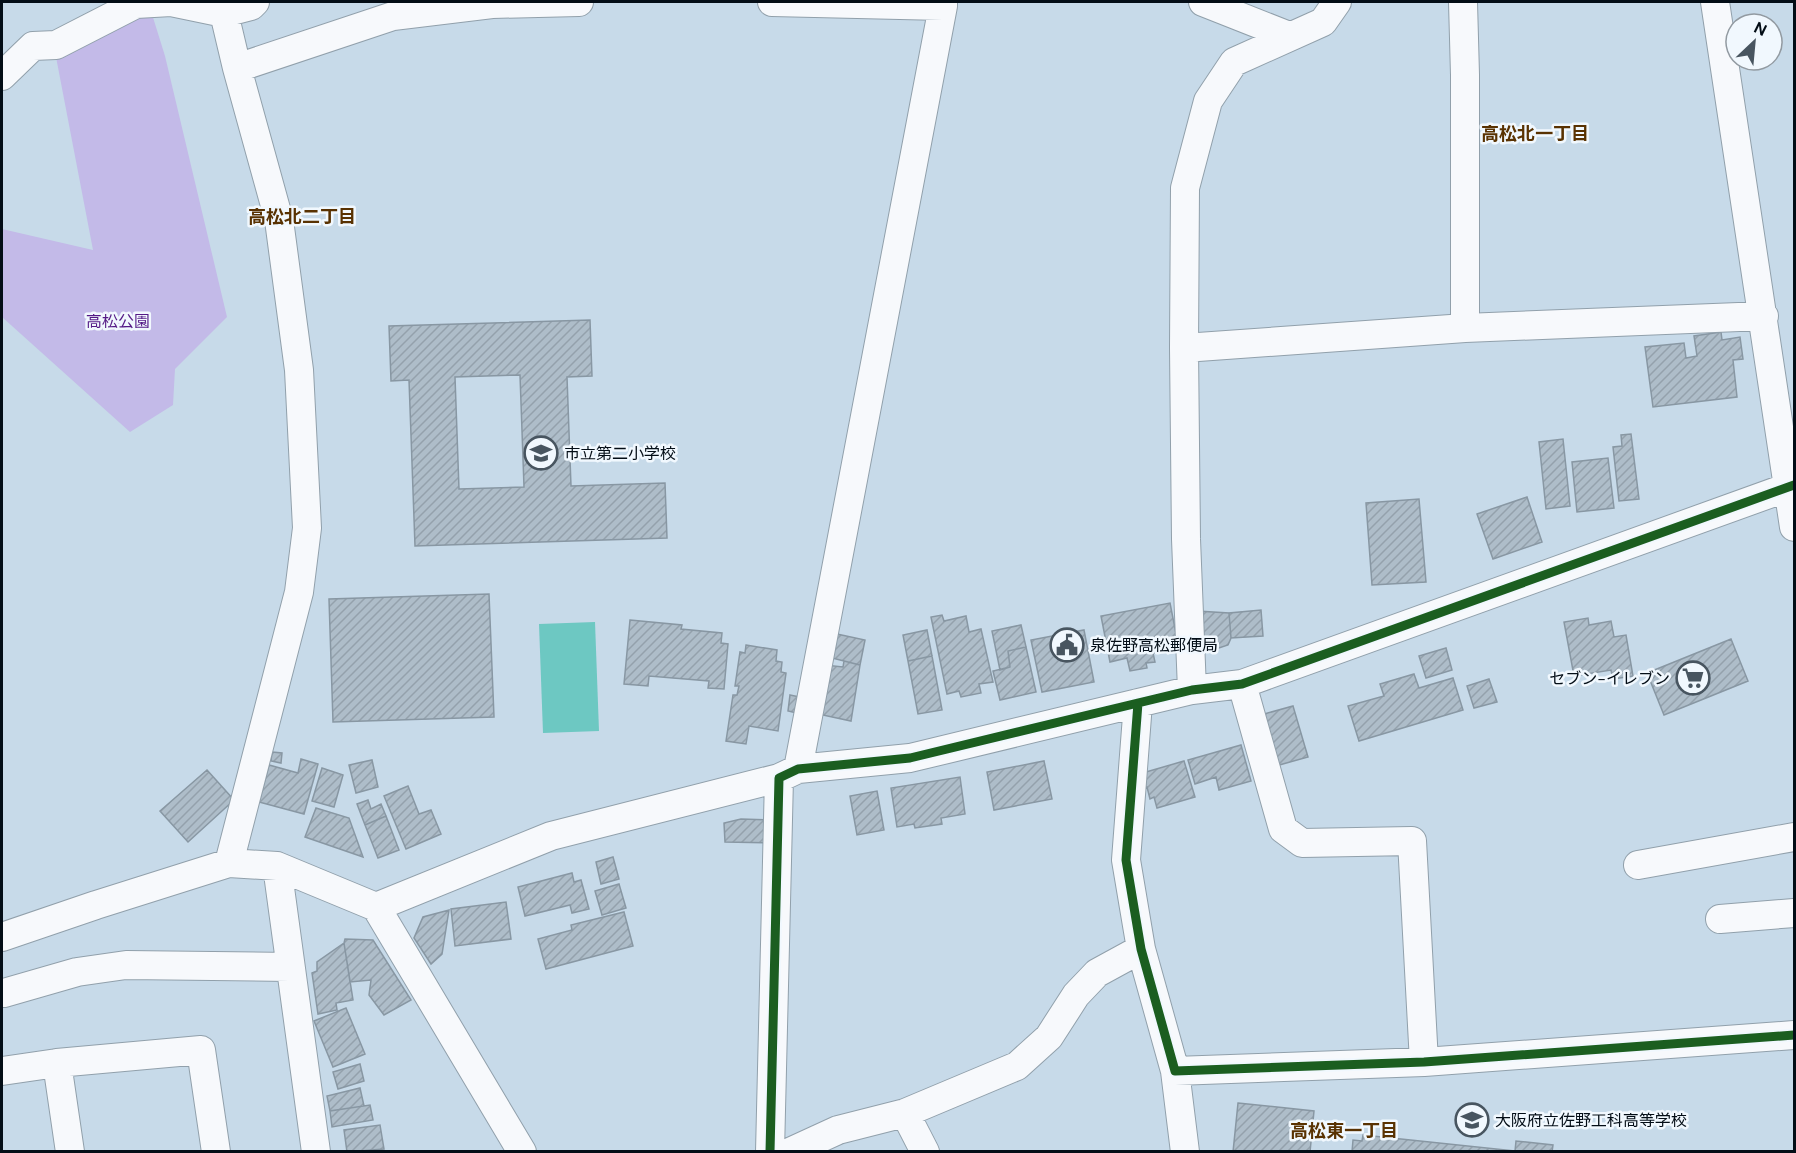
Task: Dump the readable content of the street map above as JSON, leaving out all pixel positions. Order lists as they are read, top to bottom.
{
  "districts": ["高松北一丁目", "高松北二丁目", "高松東一丁目"],
  "parks": ["高松公園"],
  "places": {
    "school or university": ["市立第二小学校", "大阪府立佐野工科高等学校"],
    "public building": ["泉佐野高松郵便局"],
    "supermarket": ["セブン-イレブン"]
  },
  "north": "top right"
}
